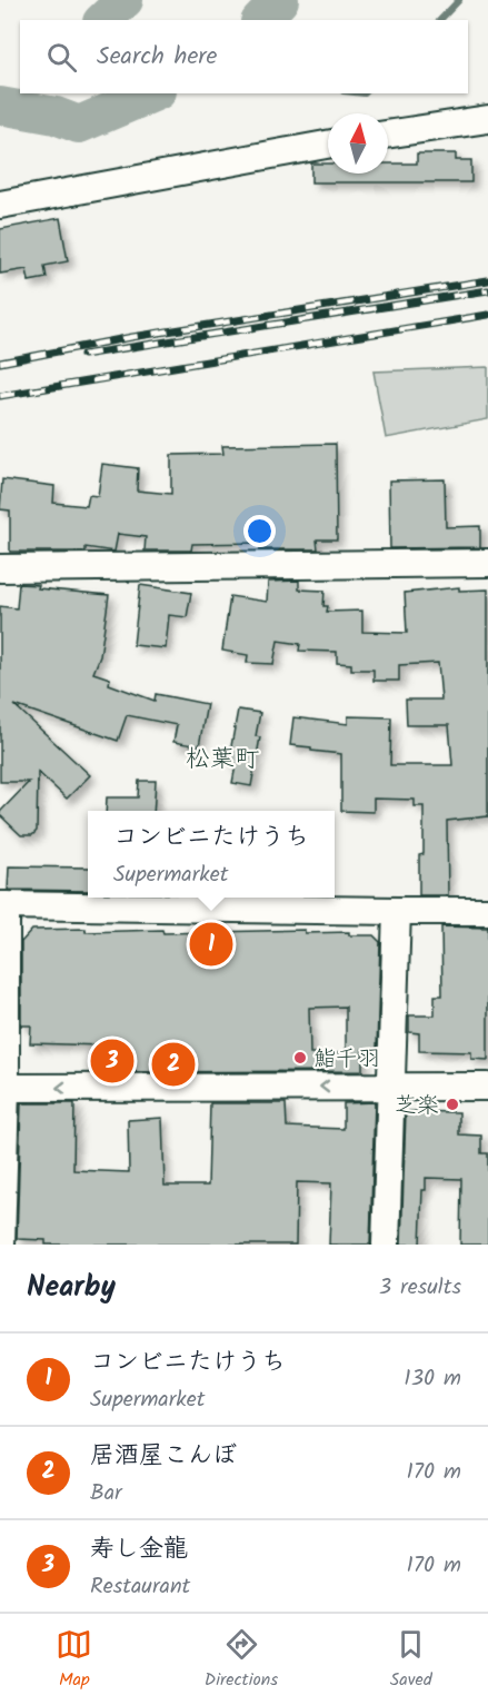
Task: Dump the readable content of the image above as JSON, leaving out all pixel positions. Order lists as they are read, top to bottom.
{
  "districts": ["松葉町"],
  "places": ["鮨千羽", "芝楽"],
  "north": "top",
  "page": {
    "search": "Search here",
    "popup": ["コンビニたけうち", "Supermarket"],
    "pins": ["1", "3", "2"],
    "heading": ["Nearby", "3 results"],
    "list": [
      {
        "mark": "1",
        "name": "コンビニたけうち",
        "note": "Supermarket",
        "value": "130 m"
      },
      {
        "mark": "2",
        "name": "居酒屋こんぼ",
        "note": "Bar",
        "value": "170 m"
      },
      {
        "mark": "3",
        "name": "寿し金龍",
        "note": "Restaurant",
        "value": "170 m"
      }
    ],
    "nav": ["Map", "Directions", "Saved"]
  }
}
